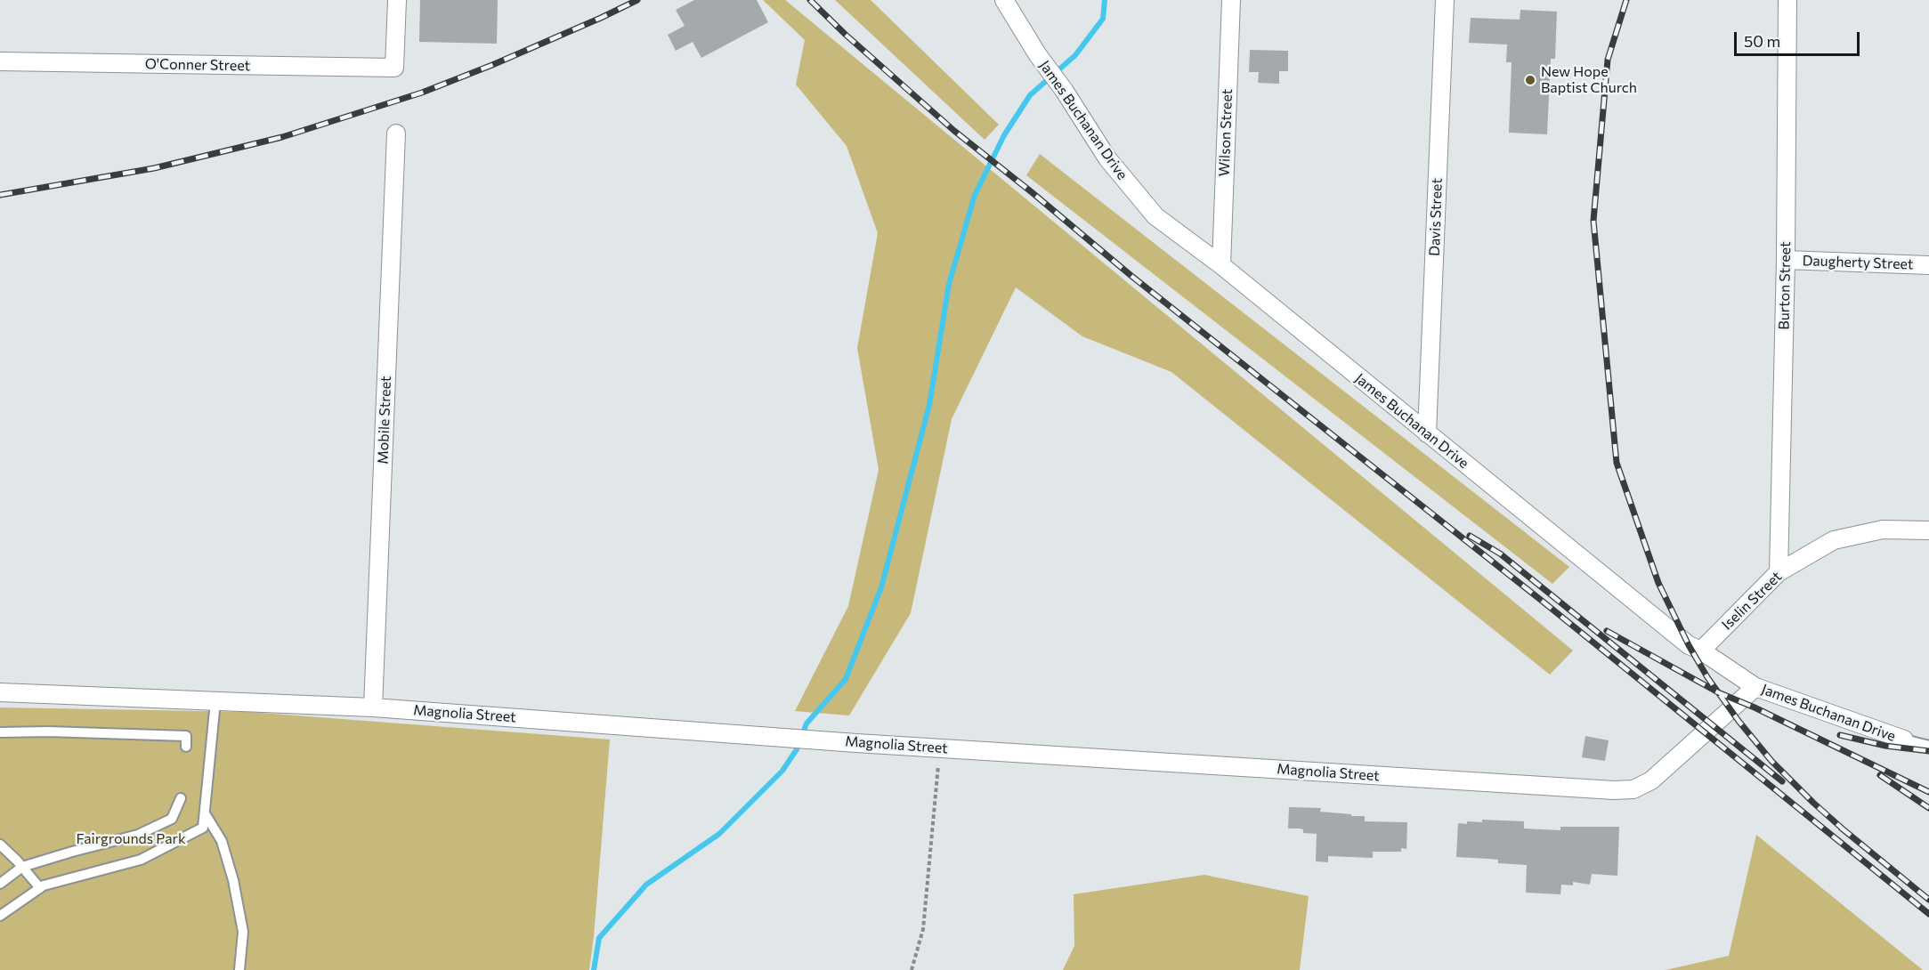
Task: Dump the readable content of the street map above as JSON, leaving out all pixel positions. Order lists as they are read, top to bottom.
{
  "streets": {
    "street": [
      "O'Conner Street",
      "James Buchanan Drive",
      "Wilson Street",
      "Davis Street",
      "Daugherty Street",
      "Burton Street",
      "Mobile Street",
      "Iselin Street",
      "Magnolia Street"
    ]
  },
  "crossings": [
    ["James Buchanan Drive", "Wilson Street"],
    ["James Buchanan Drive", "Davis Street"],
    ["James Buchanan Drive", "Iselin Street"],
    ["James Buchanan Drive", "Magnolia Street"],
    ["Daugherty Street", "Burton Street"],
    ["Burton Street", "Iselin Street"],
    ["Mobile Street", "Magnolia Street"]
  ],
  "parks": ["Fairgrounds Park"],
  "places": ["New Hope Baptist Church"],
  "scale_bar": "50 m"
}
